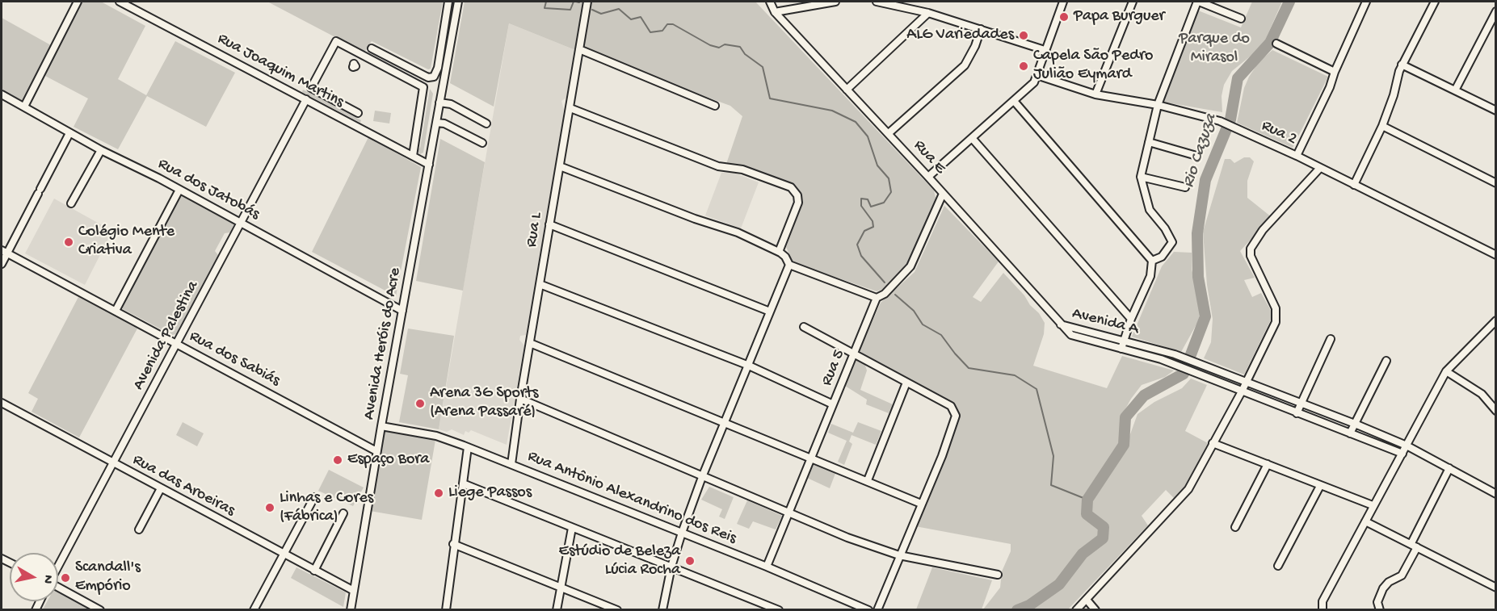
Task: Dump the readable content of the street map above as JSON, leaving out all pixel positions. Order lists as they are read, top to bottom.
{
  "streets": {
    "street": [
      "Rua Joaquim Martins",
      "Rua 2",
      "Rua E",
      "Rua dos Jatobás",
      "Rua L",
      "Avenida A",
      "Avenida Palestina",
      "Avenida Heróis do Acre",
      "Rua dos Sabiás",
      "Rua 5",
      "Rua das Aroeiras",
      "Rua Antônio Alexandrino dos Reis"
    ]
  },
  "crossings": [
    ["Rua Joaquim Martins", "Avenida Palestina"],
    ["Rua Joaquim Martins", "Avenida Heróis do Acre"],
    ["Rua E", "Avenida A"],
    ["Rua E", "Rua 5"],
    ["Rua dos Jatobás", "Avenida Palestina"],
    ["Rua dos Jatobás", "Avenida Heróis do Acre"],
    ["Rua L", "Rua Antônio Alexandrino dos Reis"],
    ["Avenida Palestina", "Rua dos Sabiás"],
    ["Avenida Palestina", "Rua das Aroeiras"],
    ["Avenida Heróis do Acre", "Rua dos Sabiás"],
    ["Avenida Heróis do Acre", "Rua das Aroeiras"],
    ["Avenida Heróis do Acre", "Rua Antônio Alexandrino dos Reis"],
    ["Rua 5", "Rua Antônio Alexandrino dos Reis"]
  ],
  "water": ["Rio Cazuza"],
  "parks": ["Parque do Mirasol"],
  "places": [
    "Papa Burguer",
    "ALG Variedades",
    "Capela São Pedro Julião Eymard",
    "Colégio Mente Criativa",
    "Arena 3G Sports (Arena Passaré)",
    "Espaço Bora",
    "Liege Passos",
    "Linhas e Cores (Fábrica)",
    "Estúdio de Beleza Lúcia Rocha",
    "Scandall's Empório"
  ],
  "north": "right"
}
